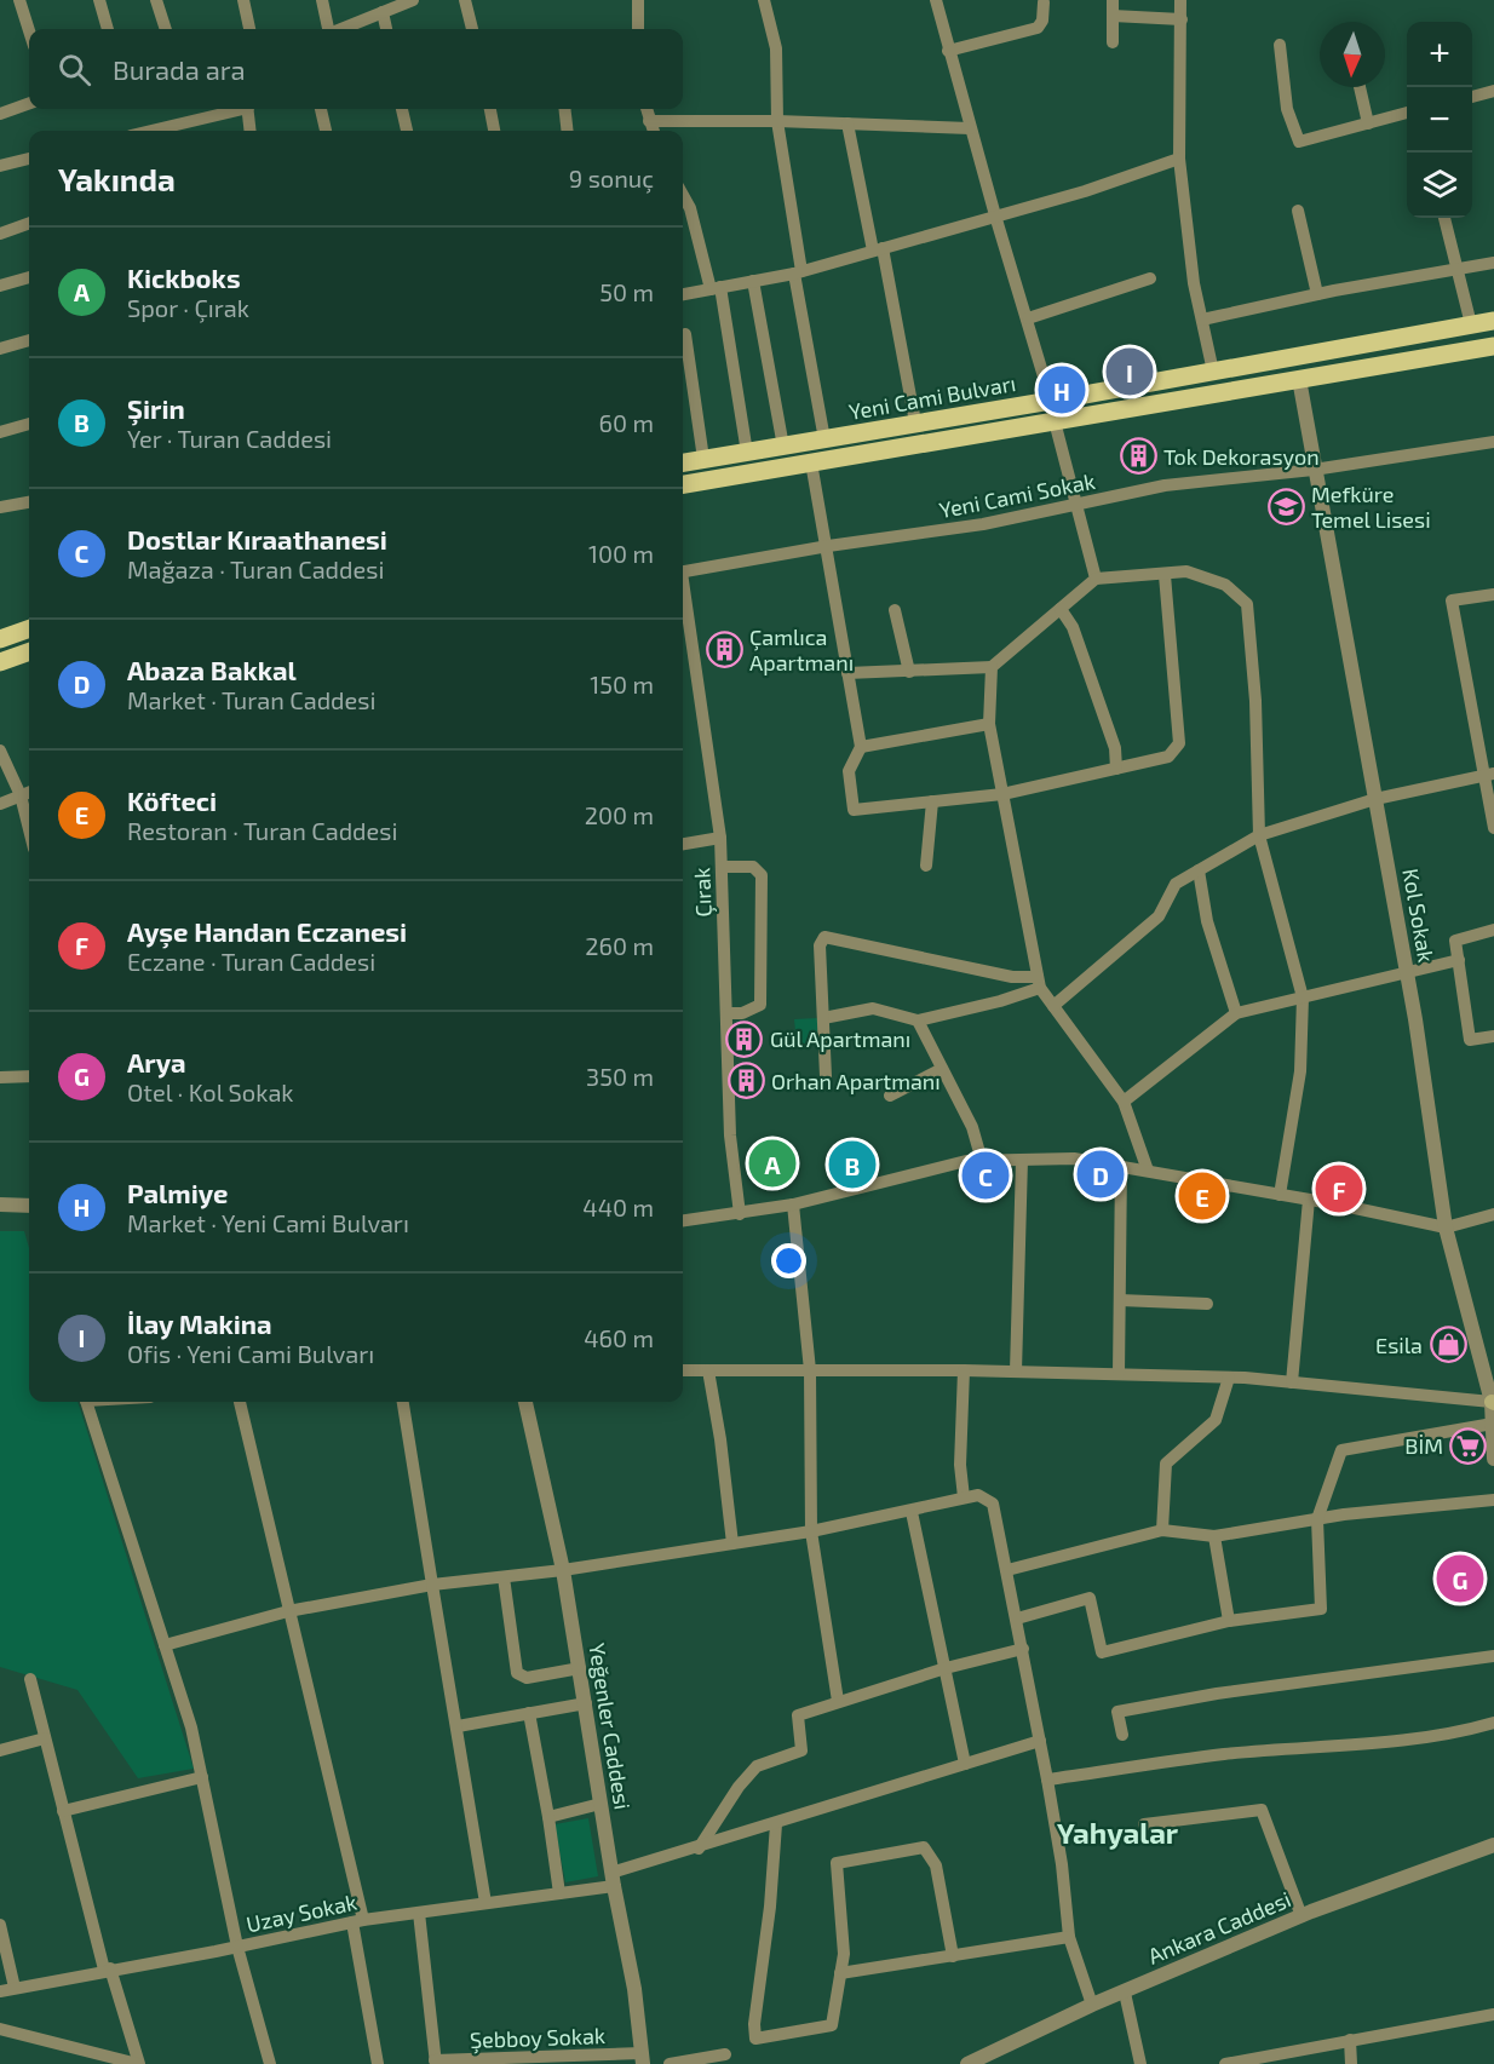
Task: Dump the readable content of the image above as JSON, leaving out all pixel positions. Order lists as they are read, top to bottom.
{
  "streets": {
    "main road": ["Yeni Cami Bulvarı"],
    "street": [
      "Yeni Cami Sokak",
      "Çırak",
      "Kol Sokak",
      "Yeğenler Caddesi",
      "Uzay Sokak",
      "Ankara Caddesi",
      "Şebboy Sokak"
    ]
  },
  "crossings": [
    ["Yeni Cami Bulvarı", "Kol Sokak"],
    ["Yeni Cami Sokak", "Kol Sokak"],
    ["Yeğenler Caddesi", "Uzay Sokak"],
    ["Yeğenler Caddesi", "Şebboy Sokak"]
  ],
  "districts": ["Yahyalar"],
  "places": {
    "building": [
      "Tok Dekorasyon",
      "Çamlıca Apartmanı",
      "Gül Apartmanı",
      "Orhan Apartmanı"
    ],
    "school or university": ["Mefküre Temel Lisesi"],
    "shop": ["Esila"],
    "supermarket": ["BİM"]
  },
  "north": "bottom",
  "page": {
    "map_buttons": ["+", "−"],
    "search": "Burada ara",
    "heading": ["Yakında", "9 sonuç"],
    "list": [
      {
        "mark": "A",
        "name": "Kickboks",
        "note": "Spor · Çırak",
        "value": "50 m"
      },
      {
        "mark": "B",
        "name": "Şirin",
        "note": "Yer · Turan Caddesi",
        "value": "60 m"
      },
      {
        "mark": "C",
        "name": "Dostlar Kıraathanesi",
        "note": "Mağaza · Turan Caddesi",
        "value": "100 m"
      },
      {
        "mark": "D",
        "name": "Abaza Bakkal",
        "note": "Market · Turan Caddesi",
        "value": "150 m"
      },
      {
        "mark": "E",
        "name": "Köfteci",
        "note": "Restoran · Turan Caddesi",
        "value": "200 m"
      },
      {
        "mark": "F",
        "name": "Ayşe Handan Eczanesi",
        "note": "Eczane · Turan Caddesi",
        "value": "260 m"
      },
      {
        "mark": "G",
        "name": "Arya",
        "note": "Otel · Kol Sokak",
        "value": "350 m"
      },
      {
        "mark": "H",
        "name": "Palmiye",
        "note": "Market · Yeni Cami Bulvarı",
        "value": "440 m"
      },
      {
        "mark": "I",
        "name": "İlay Makina",
        "note": "Ofis · Yeni Cami Bulvarı",
        "value": "460 m"
      }
    ],
    "pins": [
      "I",
      "H",
      "A",
      "B",
      "D",
      "C",
      "F",
      "E",
      "G"
    ]
  }
}
